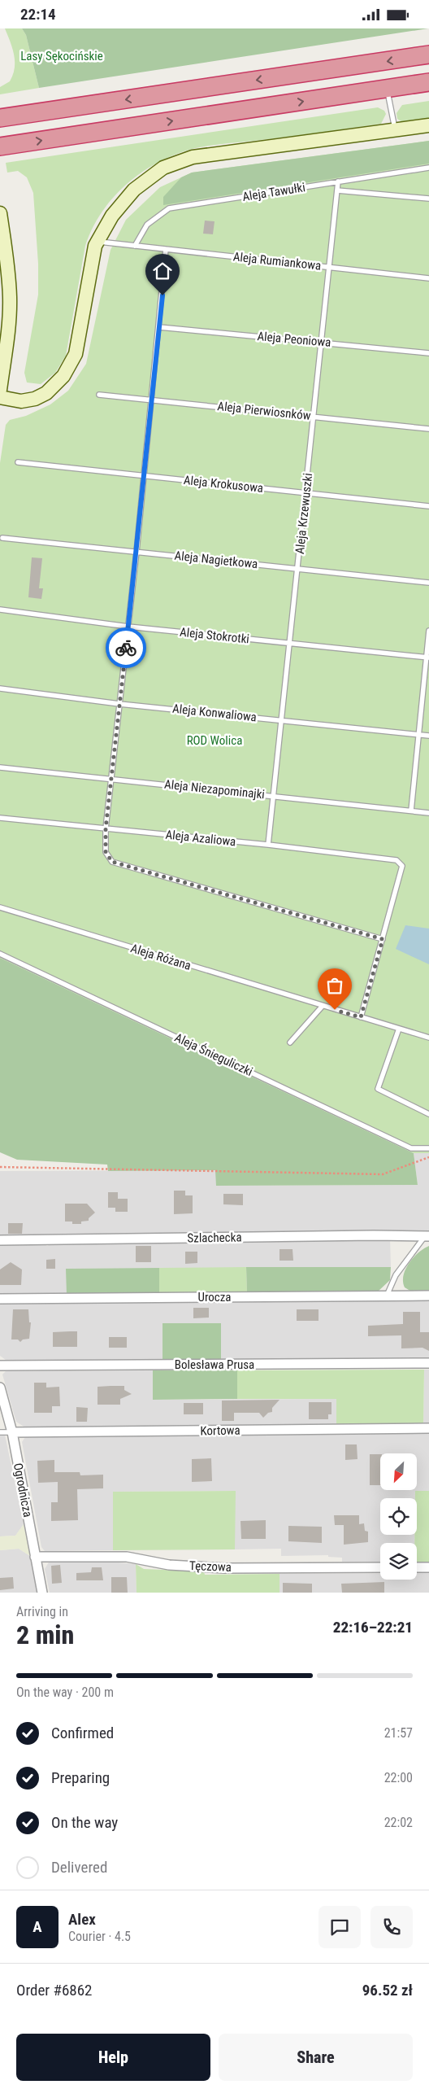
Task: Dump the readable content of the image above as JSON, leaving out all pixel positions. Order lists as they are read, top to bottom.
{
  "streets": {
    "street": [
      "Szlachecka",
      "Urocza",
      "Bolesława Prusa",
      "Kortowa",
      "Ogrodnicza",
      "Tęczowa"
    ],
    "lane": [
      "Aleja Tawułki",
      "Aleja Rumiankowa",
      "Aleja Peoniowa",
      "Aleja Pierwiosnków",
      "Aleja Krokusowa",
      "Aleja Krzewuszki",
      "Aleja Nagietkowa",
      "Aleja Stokrotki",
      "Aleja Konwaliowa",
      "Aleja Niezapominajki",
      "Aleja Azaliowa",
      "Aleja Różana",
      "Aleja Śnieguliczki"
    ]
  },
  "crossings": [
    ["Aleja Tawułki", "Aleja Rumiankowa"],
    ["Aleja Tawułki", "Aleja Krzewuszki"],
    ["Aleja Rumiankowa", "Aleja Krzewuszki"],
    ["Aleja Peoniowa", "Aleja Krzewuszki"],
    ["Aleja Pierwiosnków", "Aleja Krzewuszki"],
    ["Aleja Krokusowa", "Aleja Krzewuszki"],
    ["Aleja Krzewuszki", "Aleja Nagietkowa"],
    ["Aleja Krzewuszki", "Aleja Stokrotki"],
    ["Aleja Krzewuszki", "Aleja Konwaliowa"],
    ["Aleja Krzewuszki", "Aleja Niezapominajki"],
    ["Aleja Krzewuszki", "Aleja Azaliowa"],
    ["Kortowa", "Ogrodnicza"],
    ["Ogrodnicza", "Tęczowa"]
  ],
  "parks": ["Lasy Sękocińskie", "ROD Wolica"],
  "north": "bottom left",
  "page": {
    "status": "22:14",
    "heading": ["2 min", "Arriving in", "22:16–22:21"],
    "panel": [
      "Alex",
      "Courier · 4.5",
      "Order #6862",
      "96.52 zł"
    ],
    "bar": "On the way · 200 m",
    "list": [
      ["Confirmed", "21:57"],
      ["Preparing", "22:00"],
      ["On the way", "22:02"],
      "Delivered"
    ],
    "round": "A",
    "buttons": ["Help", "Share"]
  }
}
